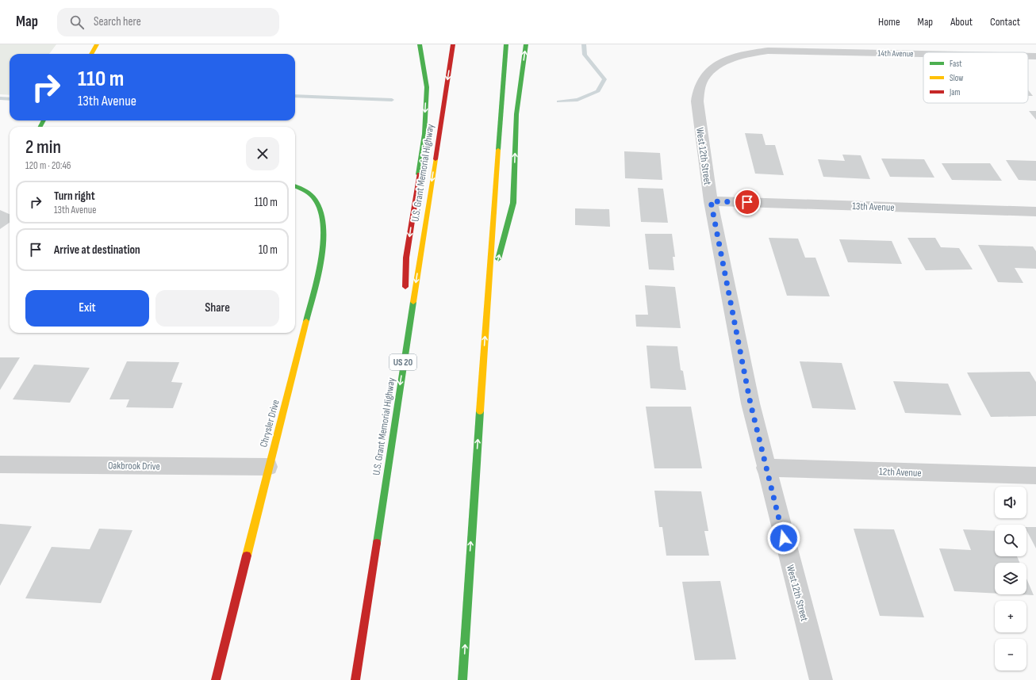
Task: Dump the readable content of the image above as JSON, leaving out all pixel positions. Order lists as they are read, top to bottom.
{
  "streets": {
    "main road": ["U.S. Grant Memorial Highway", "US 20", "Chrysler Drive"],
    "street": [
      "14th Avenue",
      "West 12th Street",
      "13th Avenue",
      "Oakbrook Drive",
      "12th Avenue"
    ]
  },
  "crossings": [
    ["14th Avenue", "West 12th Street"],
    ["West 12th Street", "13th Avenue"],
    ["West 12th Street", "12th Avenue"],
    ["Chrysler Drive", "Oakbrook Drive"]
  ],
  "legend": ["Fast", "Slow", "Jam"],
  "page": {
    "header": "Map",
    "search": "Search here",
    "nav": [
      "Home",
      "Map",
      "About",
      "Contact"
    ],
    "turn": ["110 m", "13th Avenue"],
    "heading": ["2 min", "120 m · 20:46"],
    "list": [
      {
        "name": "Turn right",
        "note": "13th Avenue",
        "value": "110 m"
      },
      {
        "name": "Arrive at destination",
        "value": "10 m"
      }
    ],
    "buttons": ["Exit", "Share"],
    "map_buttons": ["+", "−"]
  }
}
